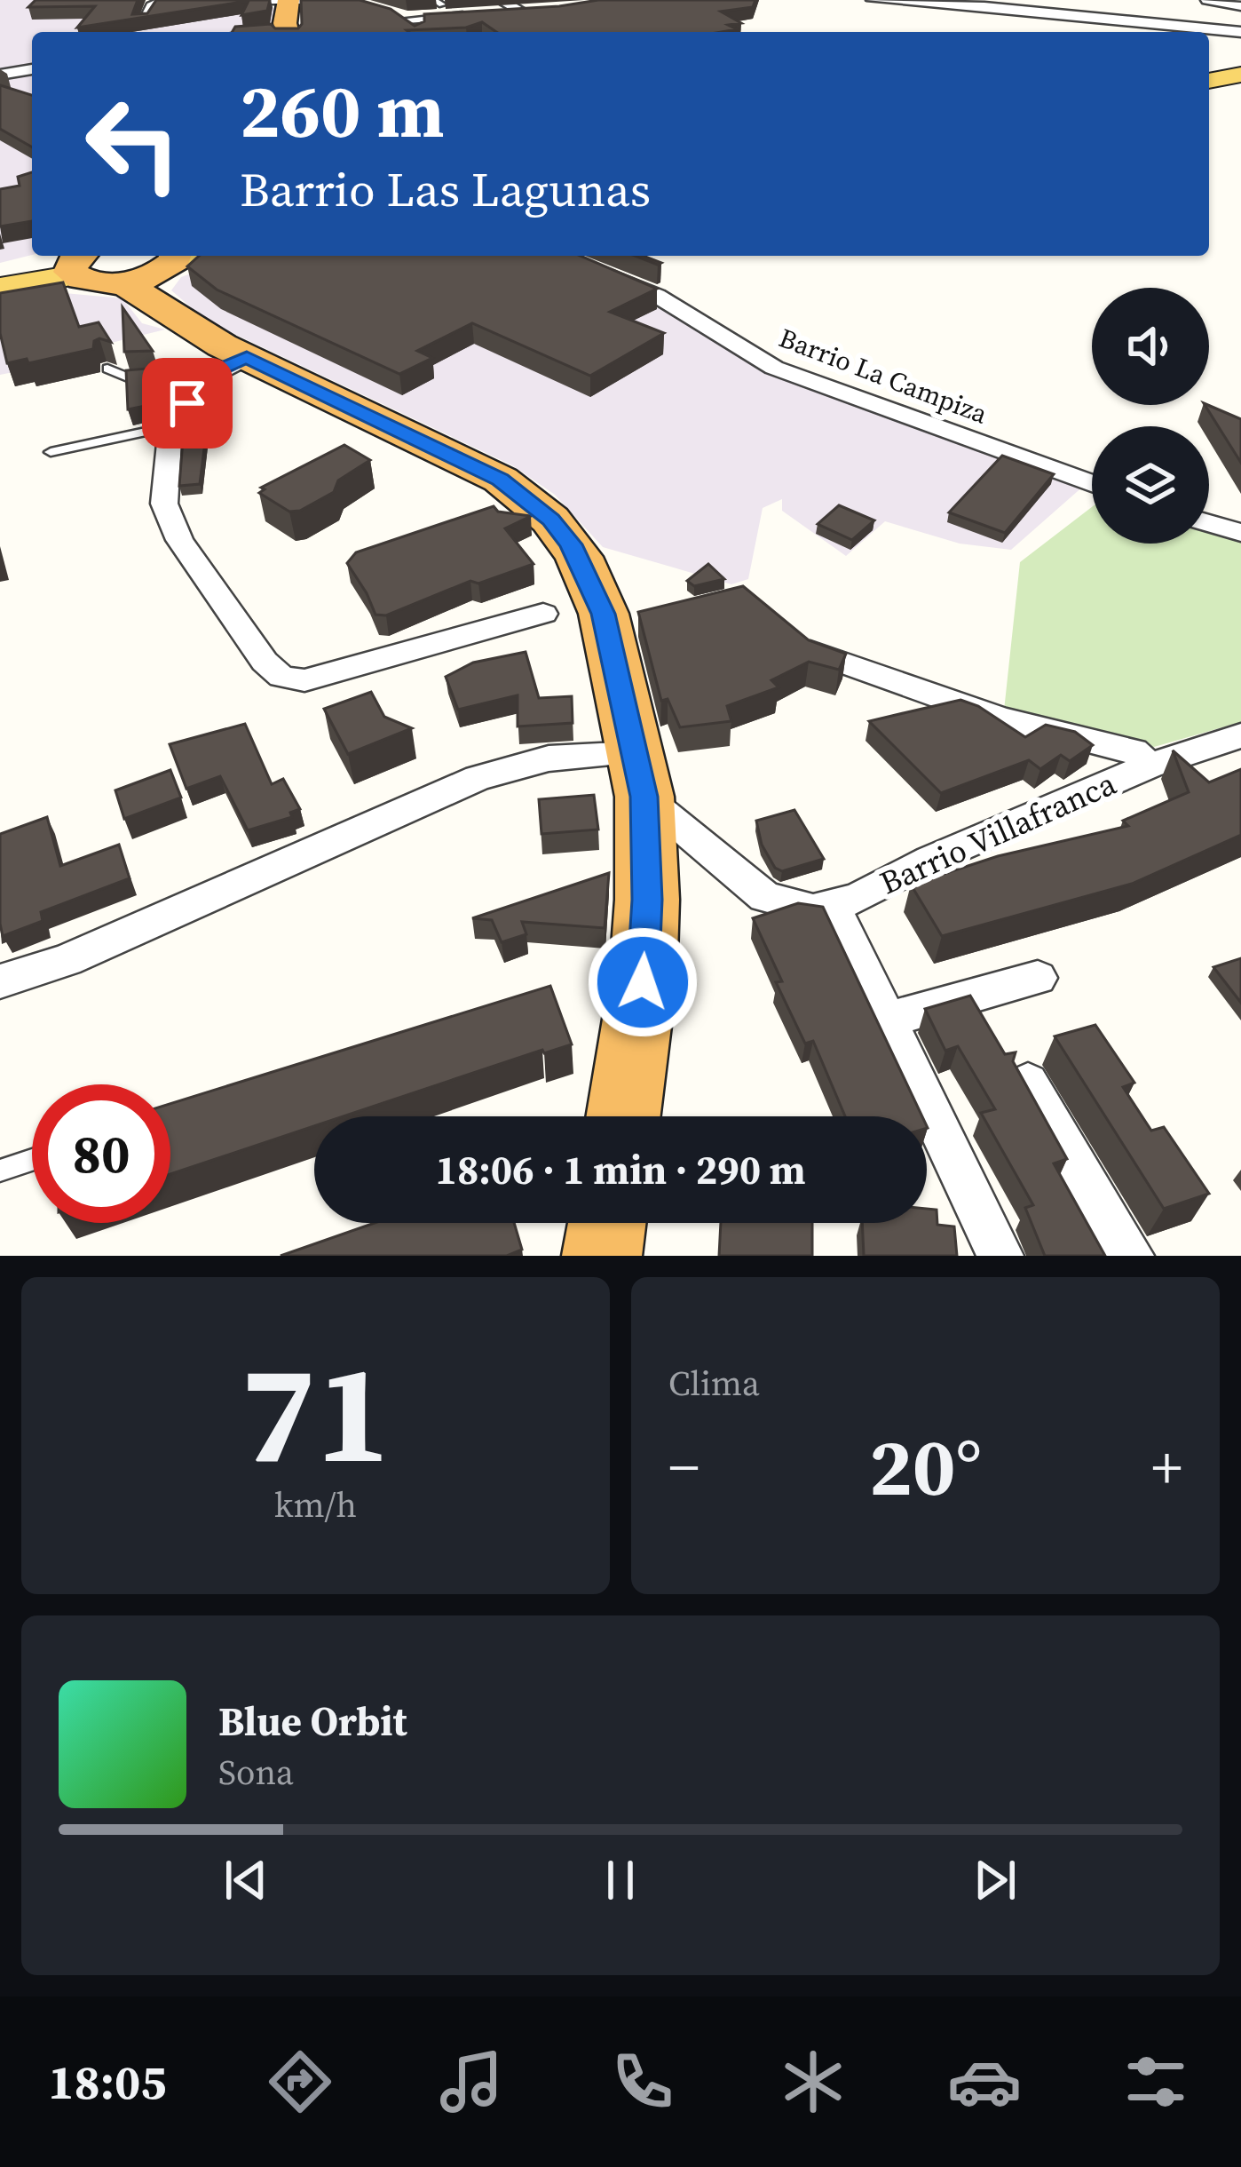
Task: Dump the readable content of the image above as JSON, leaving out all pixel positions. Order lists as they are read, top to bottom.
{
  "streets": {
    "street": ["Barrio La Campiza", "Barrio Villafranca"]
  },
  "page": {
    "turn": ["260 m", "Barrio Las Lagunas"],
    "limit": "80",
    "trip": "18:06 · 1 min · 290 m",
    "tile": [
      ["71", "km/h"],
      "Clima"
    ],
    "heat": ["−", "20°", "+"],
    "song": ["Blue Orbit", "Sona"],
    "tabs": "18:05"
  }
}
